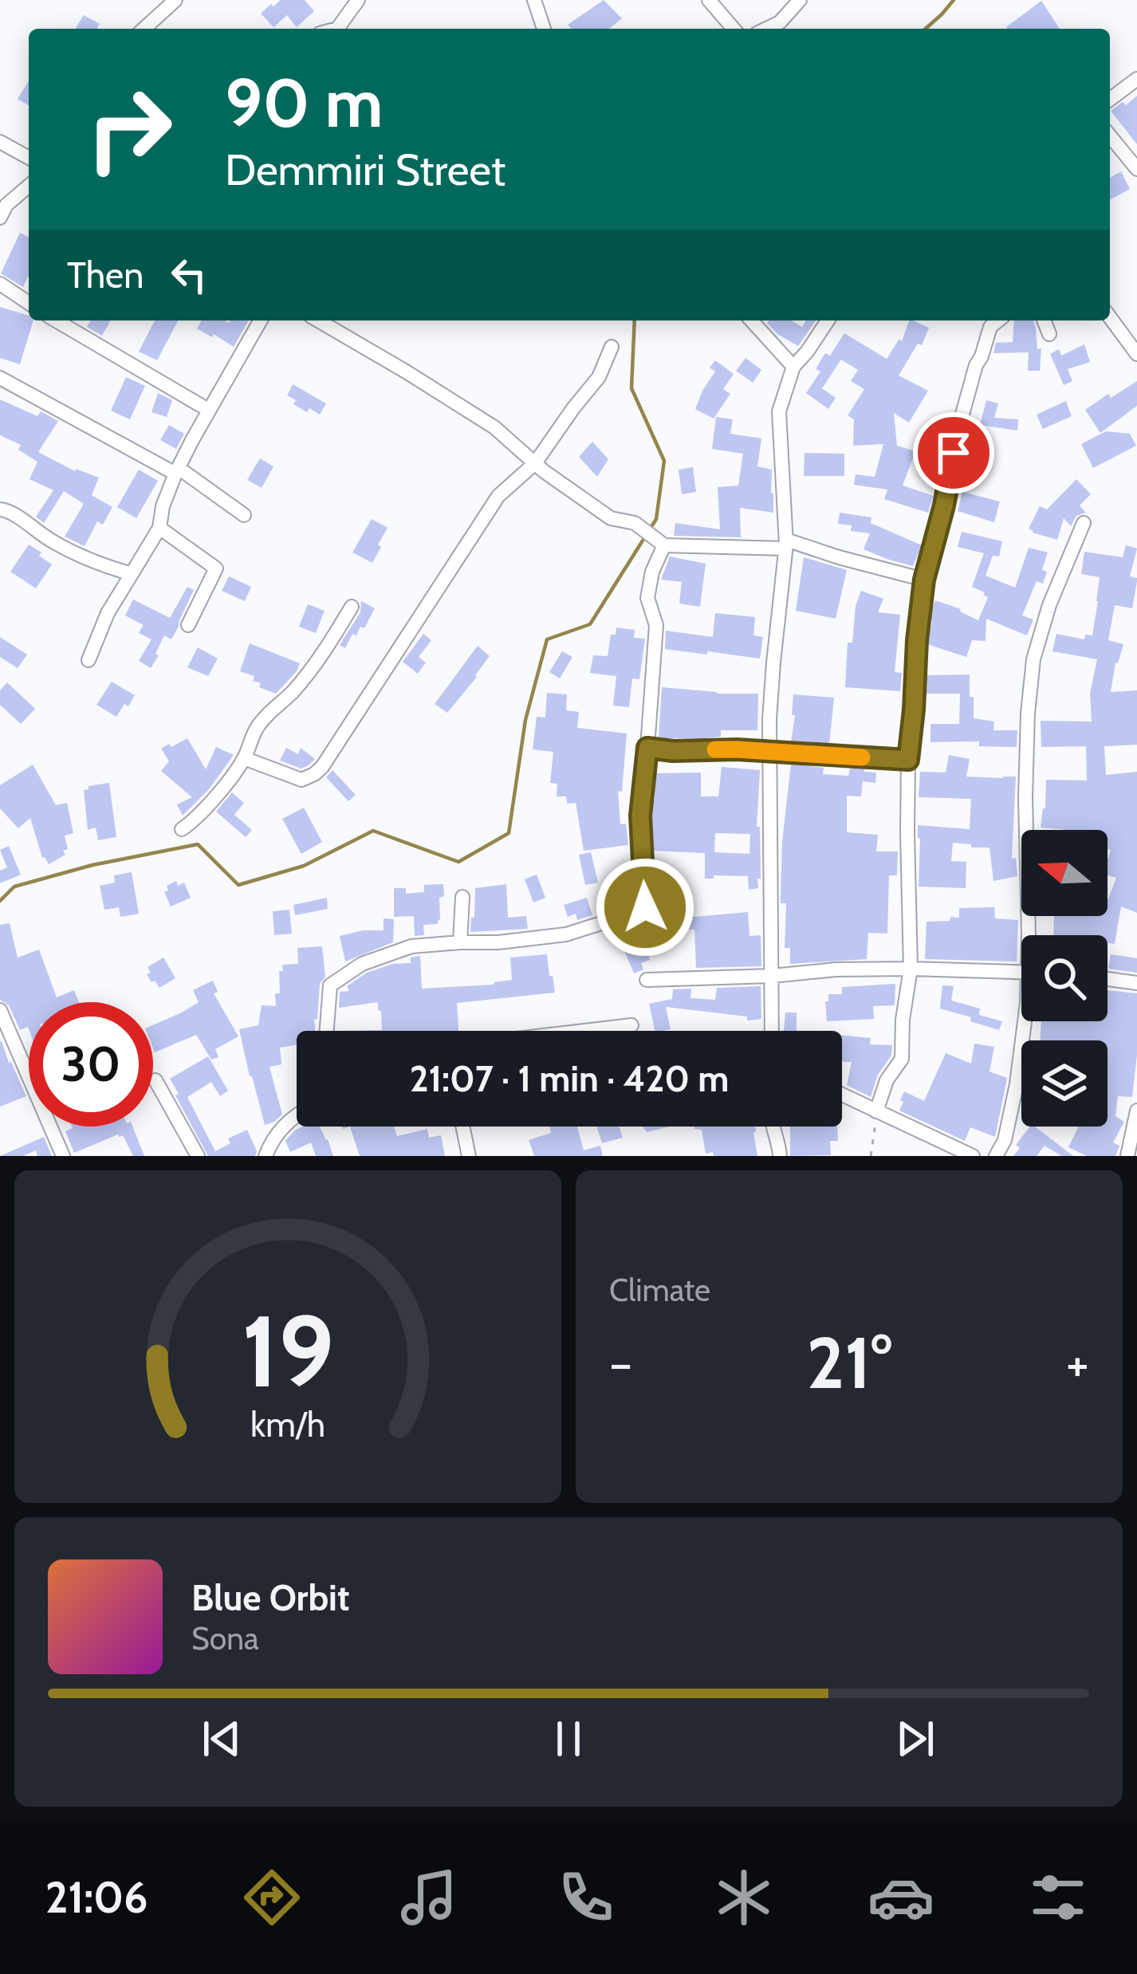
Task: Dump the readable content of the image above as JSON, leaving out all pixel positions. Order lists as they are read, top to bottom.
{
  "north": "left",
  "page": {
    "turn": ["90 m", "Demmiri Street"],
    "then": "Then",
    "limit": "30",
    "trip": "21:07 · 1 min · 420 m",
    "tile": "Climate",
    "heat": ["−", "21°", "+"],
    "song": ["Blue Orbit", "Sona"],
    "tabs": "21:06",
    "gauge": ["19", "km/h"]
  }
}
